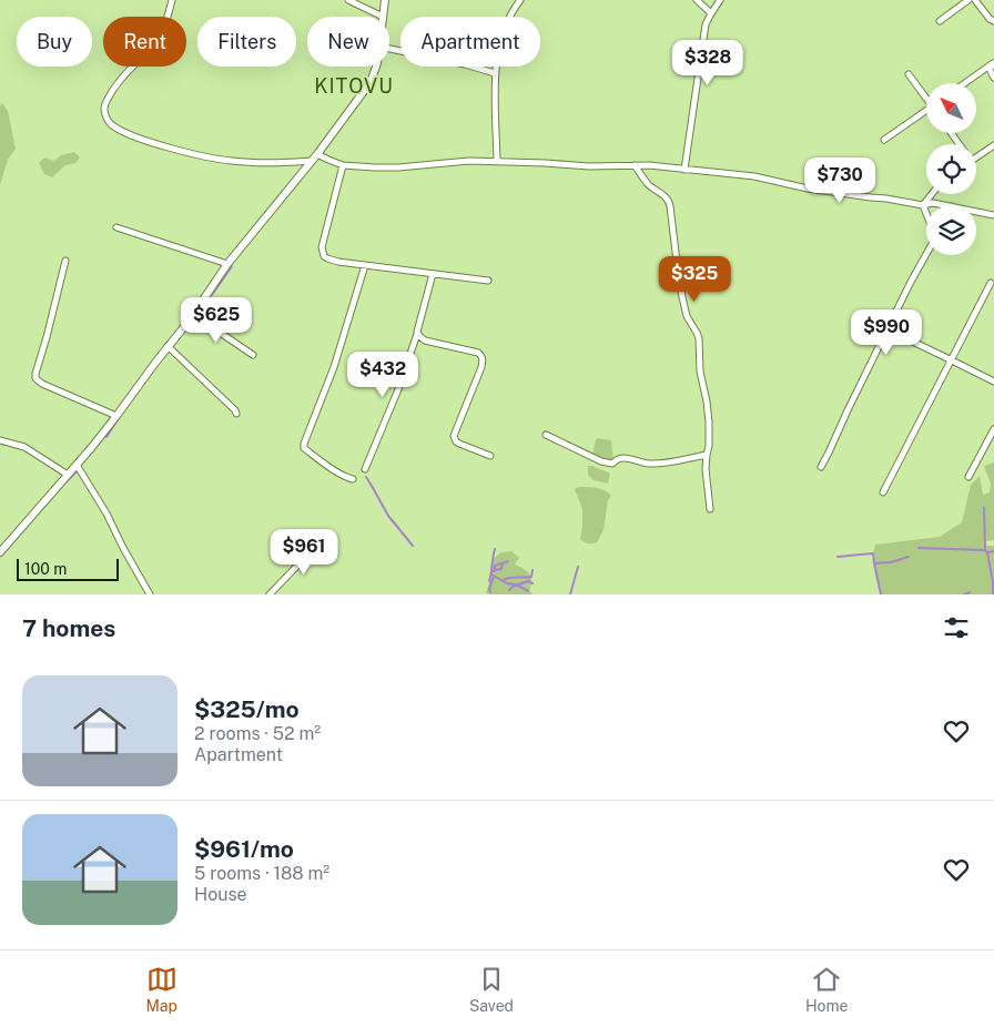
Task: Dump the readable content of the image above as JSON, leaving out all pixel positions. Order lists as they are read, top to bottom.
{
  "districts": ["KITOVU"],
  "scale_bar": "100 m",
  "north": "top left",
  "page": {
    "chip": [
      "Buy",
      "Rent",
      "Filters",
      "New",
      "Apartment"
    ],
    "price": [
      "$328",
      "$730",
      "$325",
      "$625",
      "$990",
      "$432",
      "$961"
    ],
    "scale": "100 m",
    "heading": "7 homes",
    "list": [
      {
        "name": "$325/mo",
        "note": "2 rooms · 52 m² · Apartment"
      },
      {
        "name": "$961/mo",
        "note": "5 rooms · 188 m² · House"
      }
    ],
    "tabs": ["Map", "Saved", "Home"]
  }
}
